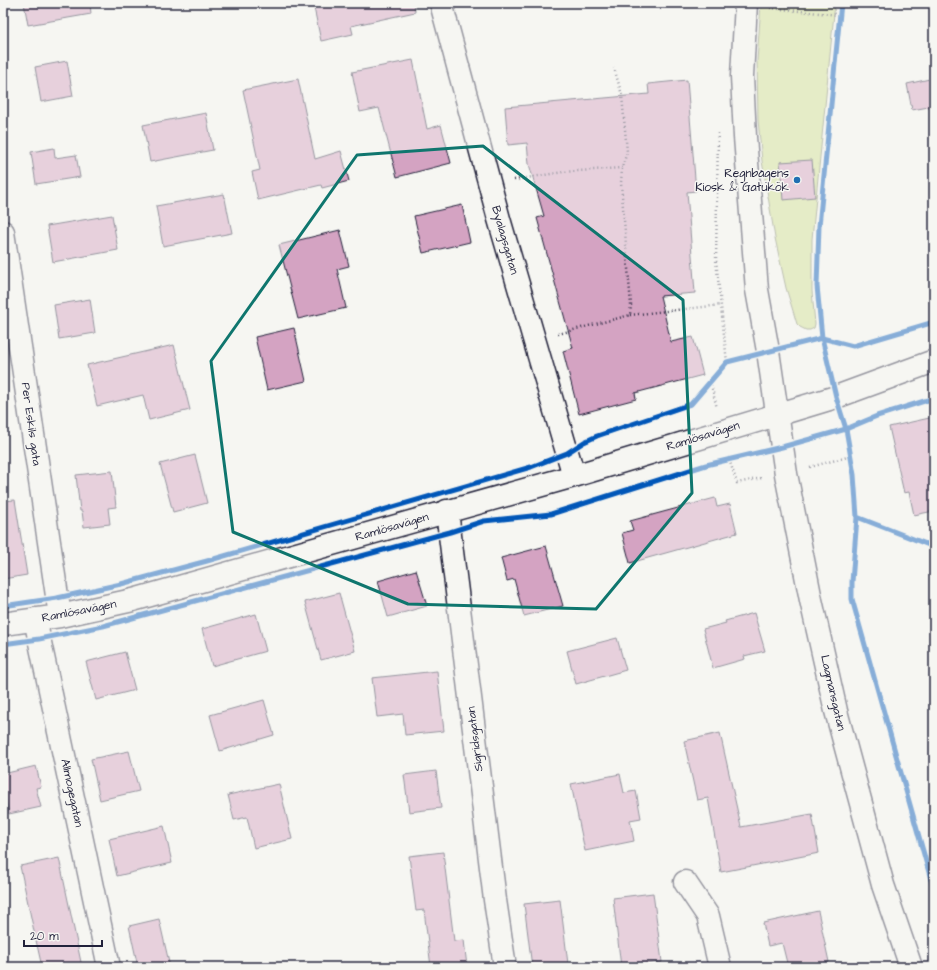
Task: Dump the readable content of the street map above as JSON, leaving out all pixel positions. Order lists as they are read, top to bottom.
{
  "streets": {
    "street": [
      "Byalagsgatan",
      "Per Eskils gata",
      "Ramlösavägen",
      "Lagmansgatan",
      "Sigridsgatan",
      "Allmogegatan"
    ]
  },
  "crossings": [
    ["Byalagsgatan", "Ramlösavägen"],
    ["Per Eskils gata", "Ramlösavägen"],
    ["Ramlösavägen", "Lagmansgatan"],
    ["Ramlösavägen", "Sigridsgatan"],
    ["Ramlösavägen", "Allmogegatan"]
  ],
  "places": ["Regnbågens Kiosk & Gatukök"],
  "scale_bar": "20 m"
}
